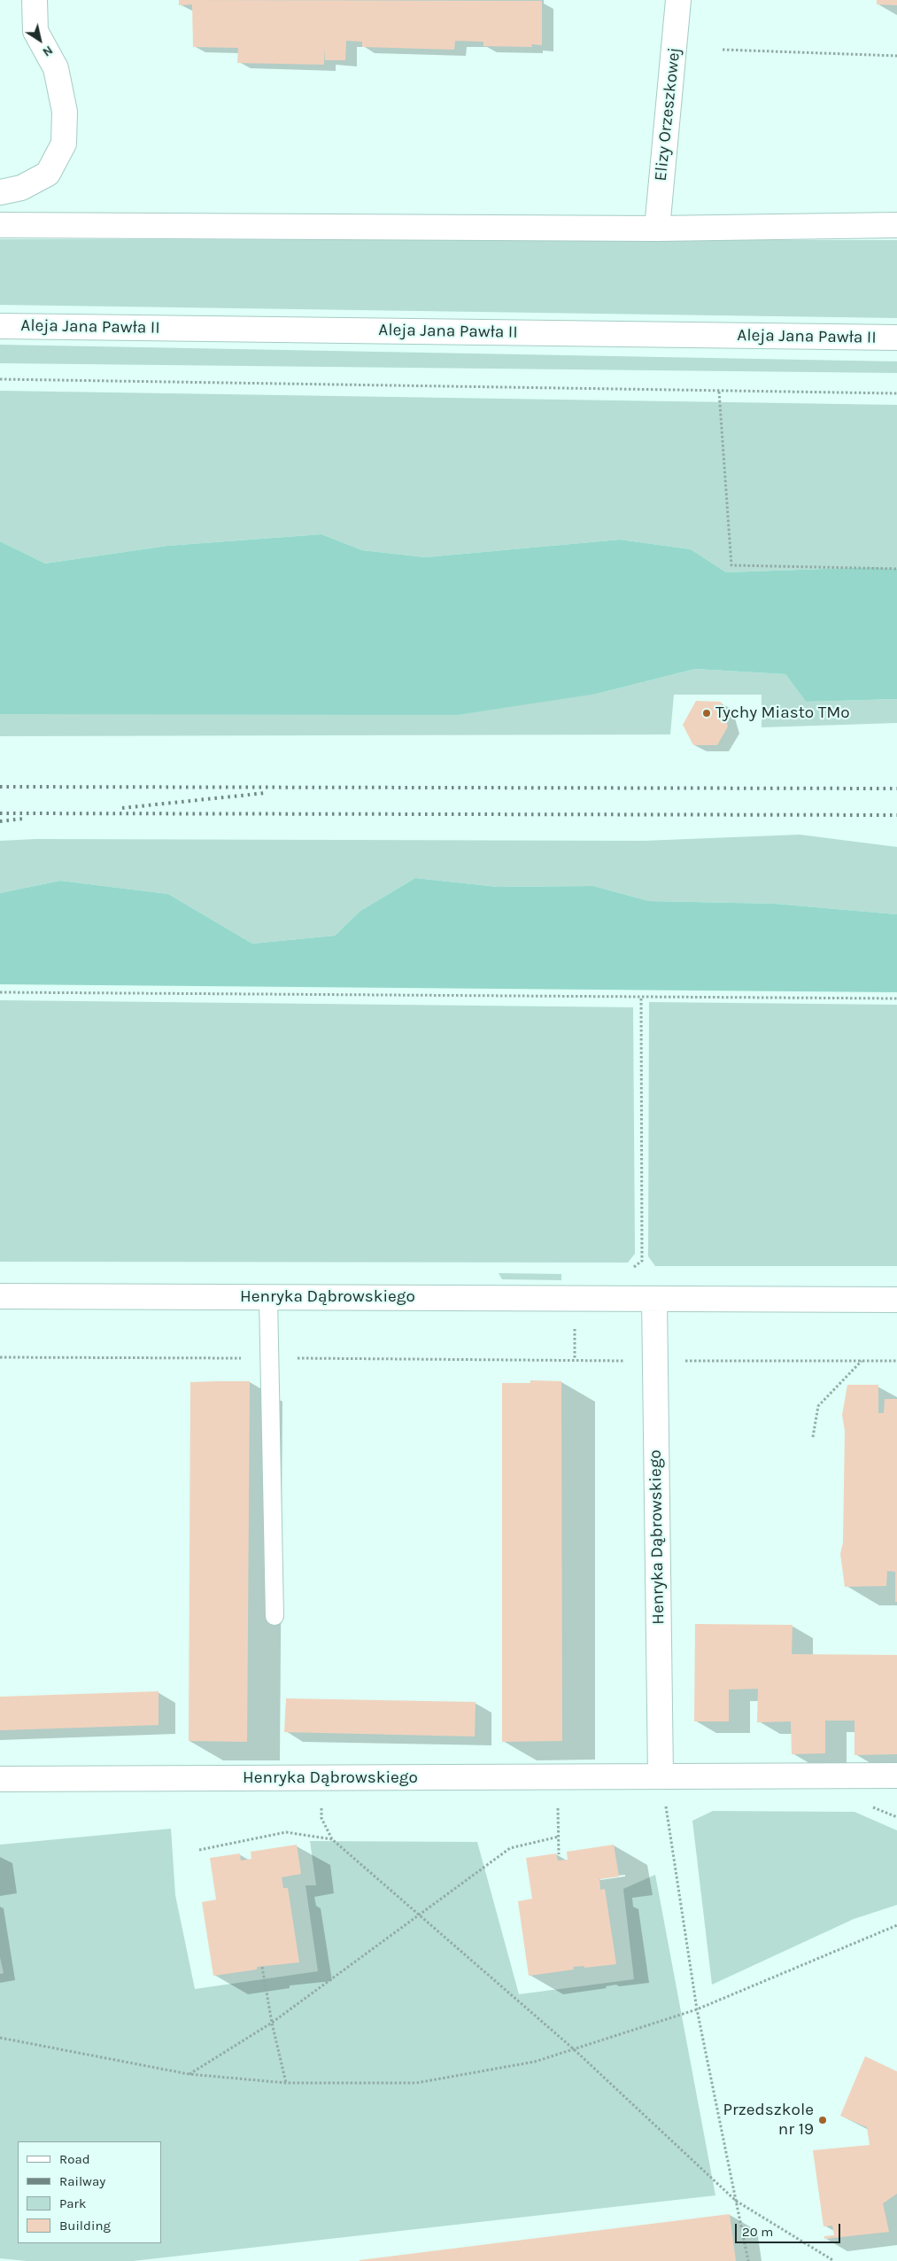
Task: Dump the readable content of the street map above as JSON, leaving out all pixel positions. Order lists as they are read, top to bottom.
{
  "streets": {
    "street": ["Elizy Orzeszkowej", "Aleja Jana Pawła II", "Henryka Dąbrowskiego"]
  },
  "places": ["Tychy Miasto TMo", "Przedszkole nr 19"],
  "legend": [
    "Road",
    "Railway",
    "Park",
    "Building"
  ],
  "scale_bar": "20 m",
  "north": "bottom right"
}
